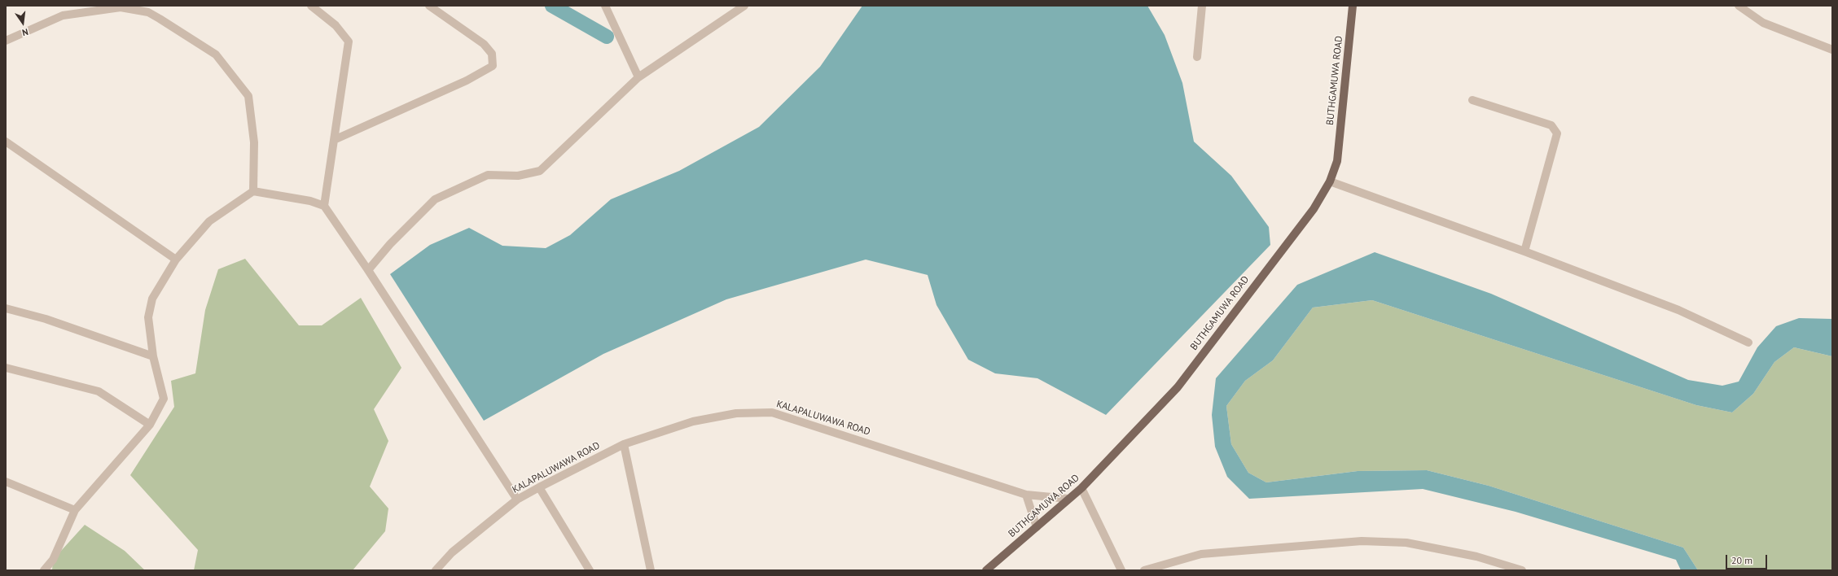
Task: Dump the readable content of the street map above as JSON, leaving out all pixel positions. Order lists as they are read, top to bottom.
{
  "streets": {
    "main road": ["BUTHGAMUWA ROAD"],
    "street": ["KALAPALUWAWA ROAD"]
  },
  "crossings": [
    ["BUTHGAMUWA ROAD", "KALAPALUWAWA ROAD"]
  ],
  "scale_bar": "20 m",
  "north": "bottom"
}
